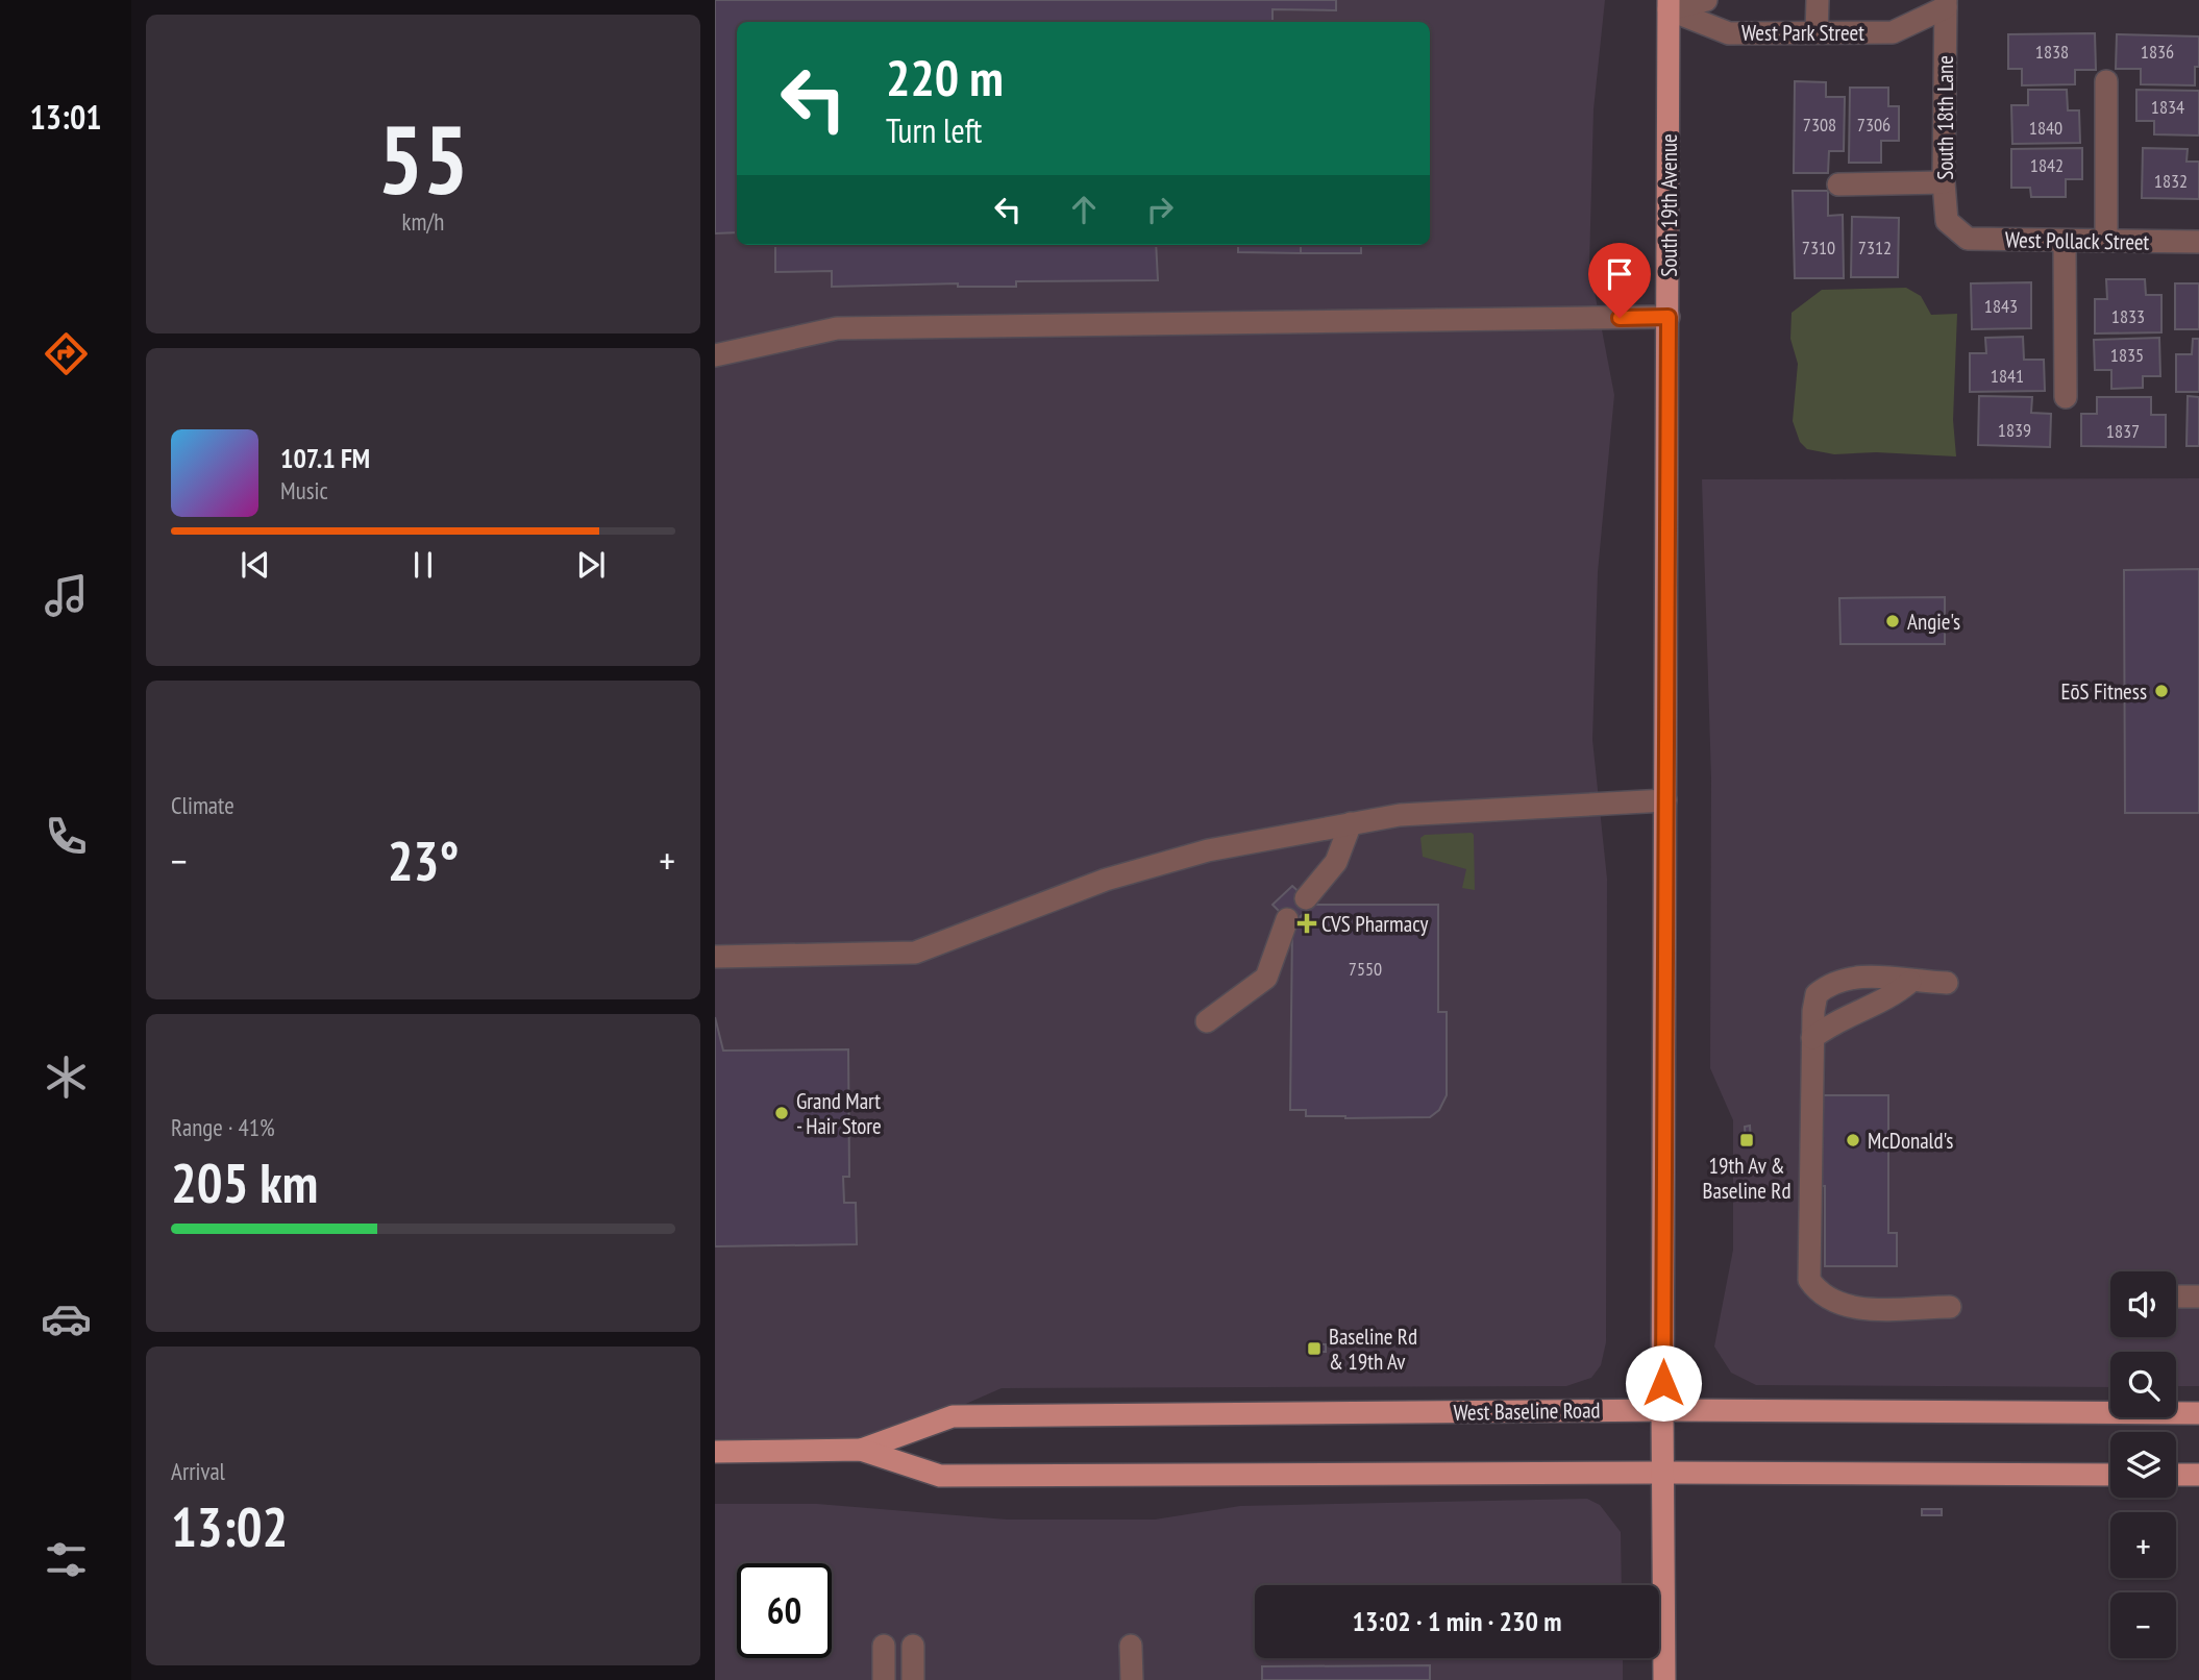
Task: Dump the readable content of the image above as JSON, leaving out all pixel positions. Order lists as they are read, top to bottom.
{
  "streets": {
    "main road": ["South 19th Avenue", "West Baseline Road"],
    "street": ["West Park Street", "South 18th Lane", "West Pollack Street"]
  },
  "crossings": [
    ["West Park Street", "South 18th Lane"],
    ["West Park Street", "South 19th Avenue"],
    ["South 18th Lane", "West Pollack Street"],
    ["South 19th Avenue", "West Baseline Road"]
  ],
  "places": {
    "other": [
      "Angie's",
      "EōS Fitness",
      "Grand Mart - Hair Store",
      "McDonald's"
    ],
    "health": ["CVS Pharmacy"],
    "transit": ["19th Av & Baseline Rd", "Baseline Rd & 19th Av"]
  },
  "house_numbers": [
    "1838",
    "1836",
    "1834",
    "7308",
    "7306",
    "1840",
    "1842",
    "1832",
    "7310",
    "7312",
    "1843",
    "1833",
    "1835",
    "1841",
    "1839",
    "1837",
    "7550"
  ],
  "page": {
    "tabs": "13:01",
    "tile": [
      ["55", "km/h"],
      "Climate",
      ["Range · 41%", "205 km"],
      ["Arrival", "13:02"]
    ],
    "turn": ["220 m", "Turn left"],
    "song": ["107.1 FM", "Music"],
    "heat": ["−", "23°", "+"],
    "map_buttons": ["+", "−"],
    "limit": "60",
    "trip": "13:02 · 1 min · 230 m"
  }
}
